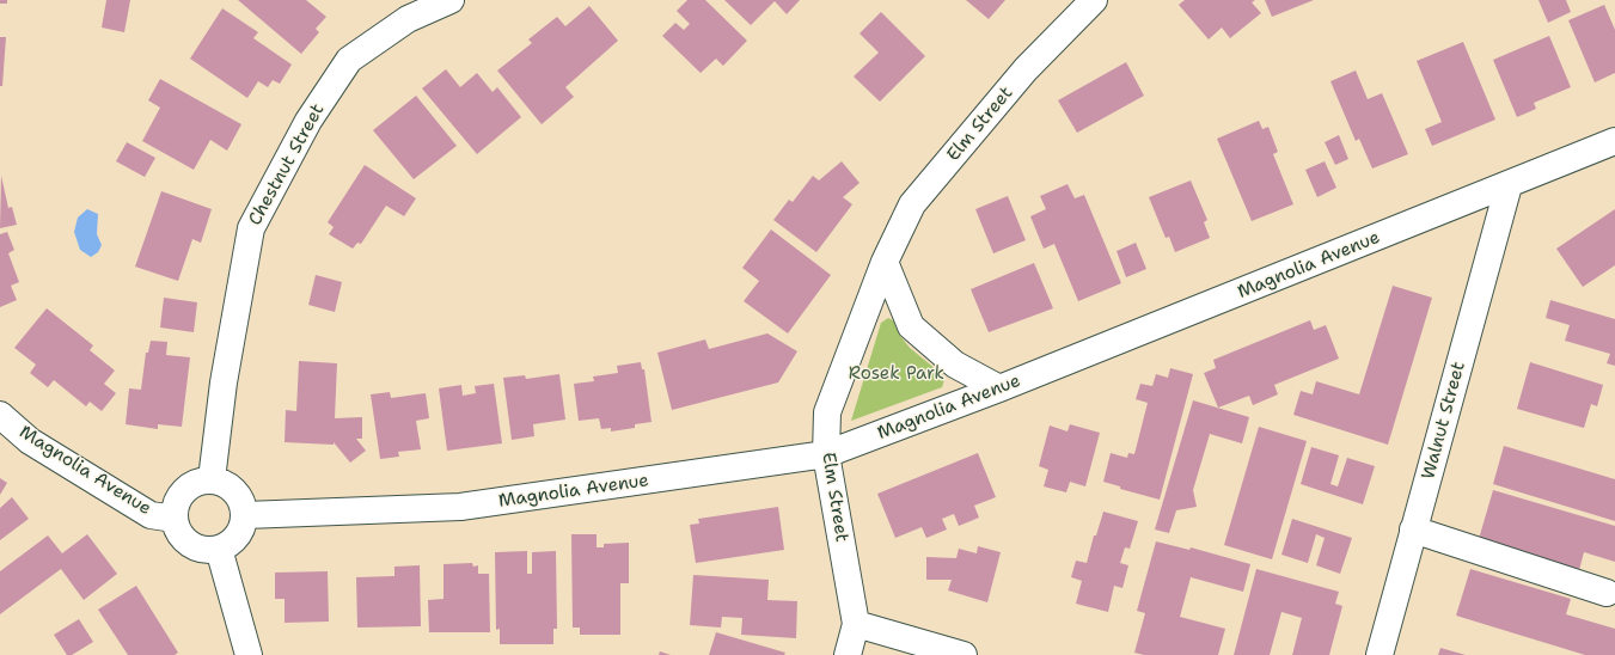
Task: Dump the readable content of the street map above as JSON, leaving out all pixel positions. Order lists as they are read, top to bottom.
{
  "streets": {
    "street": [
      "Elm Street",
      "Chestnut Street",
      "Magnolia Avenue",
      "Walnut Street"
    ]
  },
  "crossings": [
    ["Elm Street", "Magnolia Avenue"],
    ["Chestnut Street", "Magnolia Avenue"],
    ["Magnolia Avenue", "Walnut Street"]
  ],
  "parks": ["Rosek Park"]
}
